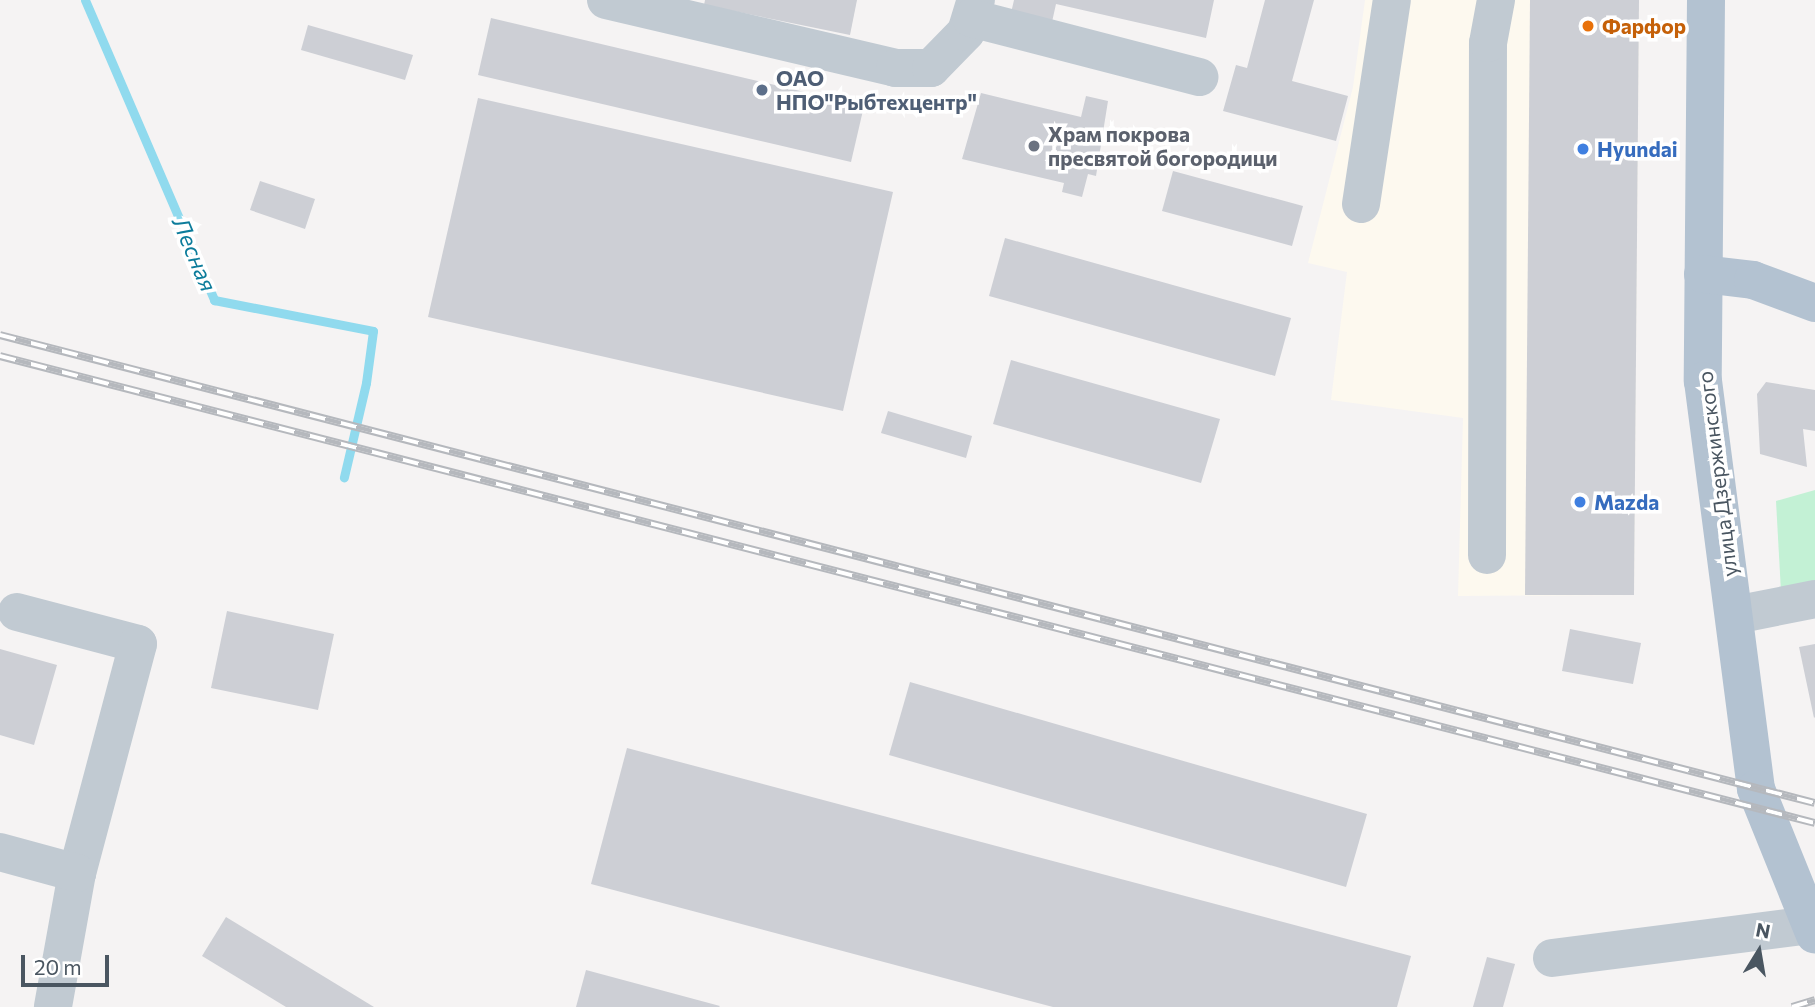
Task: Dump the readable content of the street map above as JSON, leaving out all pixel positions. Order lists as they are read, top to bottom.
{
  "streets": {
    "main road": ["улица Дзержинского"]
  },
  "water": ["Лесная"],
  "places": [
    "Фарфор",
    "ОАО НПО\"Рыбтехцентр\"",
    "Храм покрова пресвятой богородици",
    "Hyundai",
    "Mazda"
  ],
  "scale_bar": "20 m",
  "north": "top"
}
